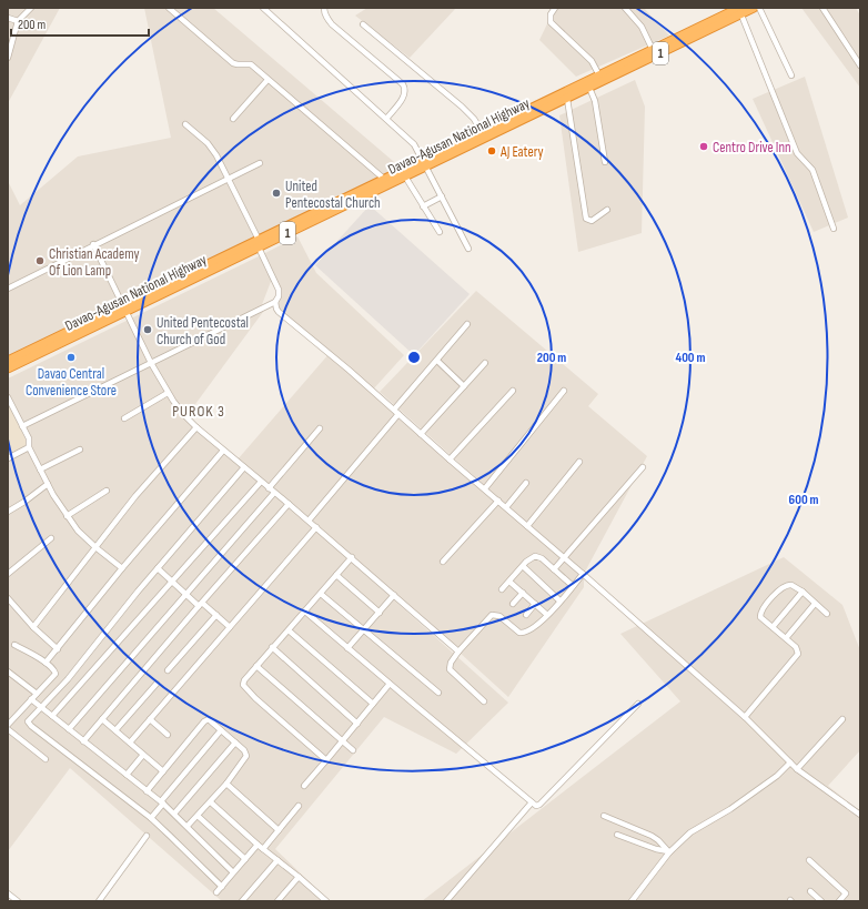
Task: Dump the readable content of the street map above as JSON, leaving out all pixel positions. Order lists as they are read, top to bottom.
{
  "streets": {
    "highway": ["1", "Davao-Agusan National Highway"]
  },
  "districts": ["PUROK 3"],
  "places": [
    "Centro Drive Inn",
    "AJ Eatery",
    "United Pentecostal Church",
    "Christian Academy Of Lion Lamp",
    "United Pentecostal Church of God",
    "Davao Central Convenience Store"
  ],
  "scale_bar": "200 m",
  "rings": ["200 m", "400 m", "600 m"]
}
